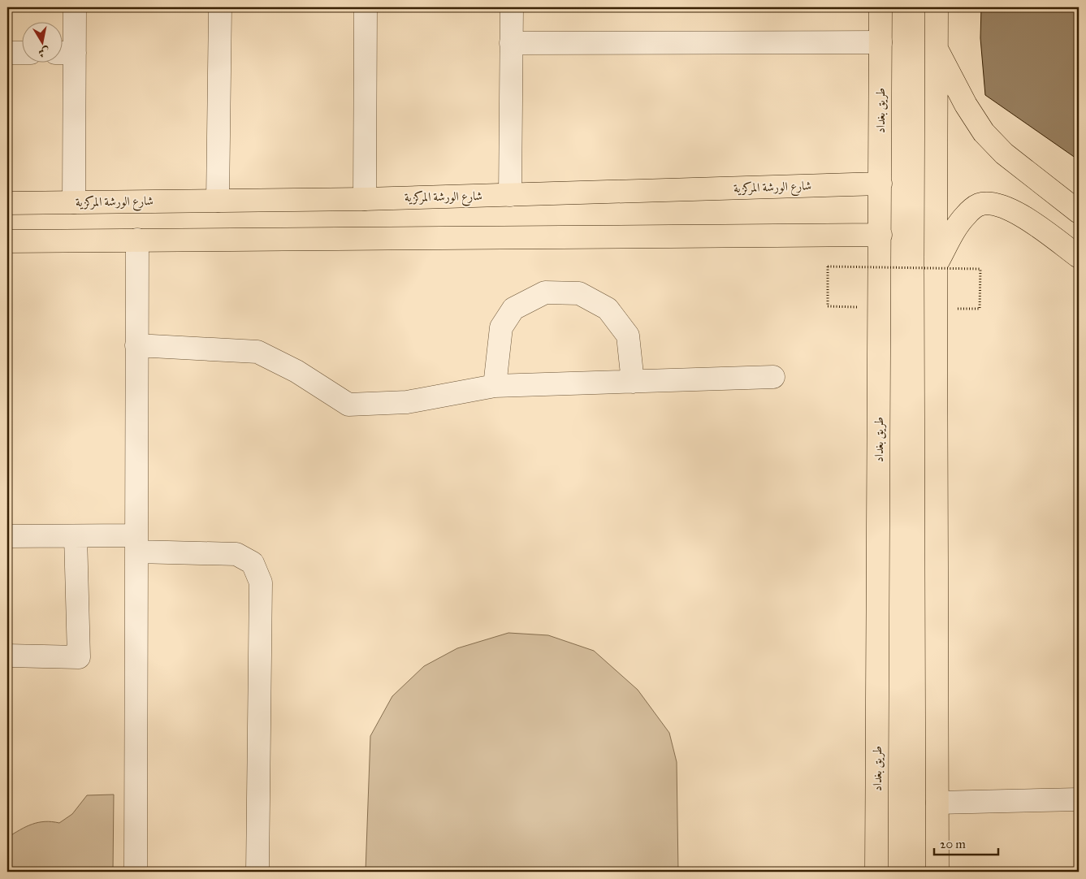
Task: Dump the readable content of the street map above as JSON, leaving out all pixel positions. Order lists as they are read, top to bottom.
{
  "streets": {
    "main road": ["طريق بغداد", "شارع الورشة المركزية"]
  },
  "crossings": [
    ["طريق بغداد", "شارع الورشة المركزية"]
  ],
  "scale_bar": "20 m",
  "north": "bottom"
}
